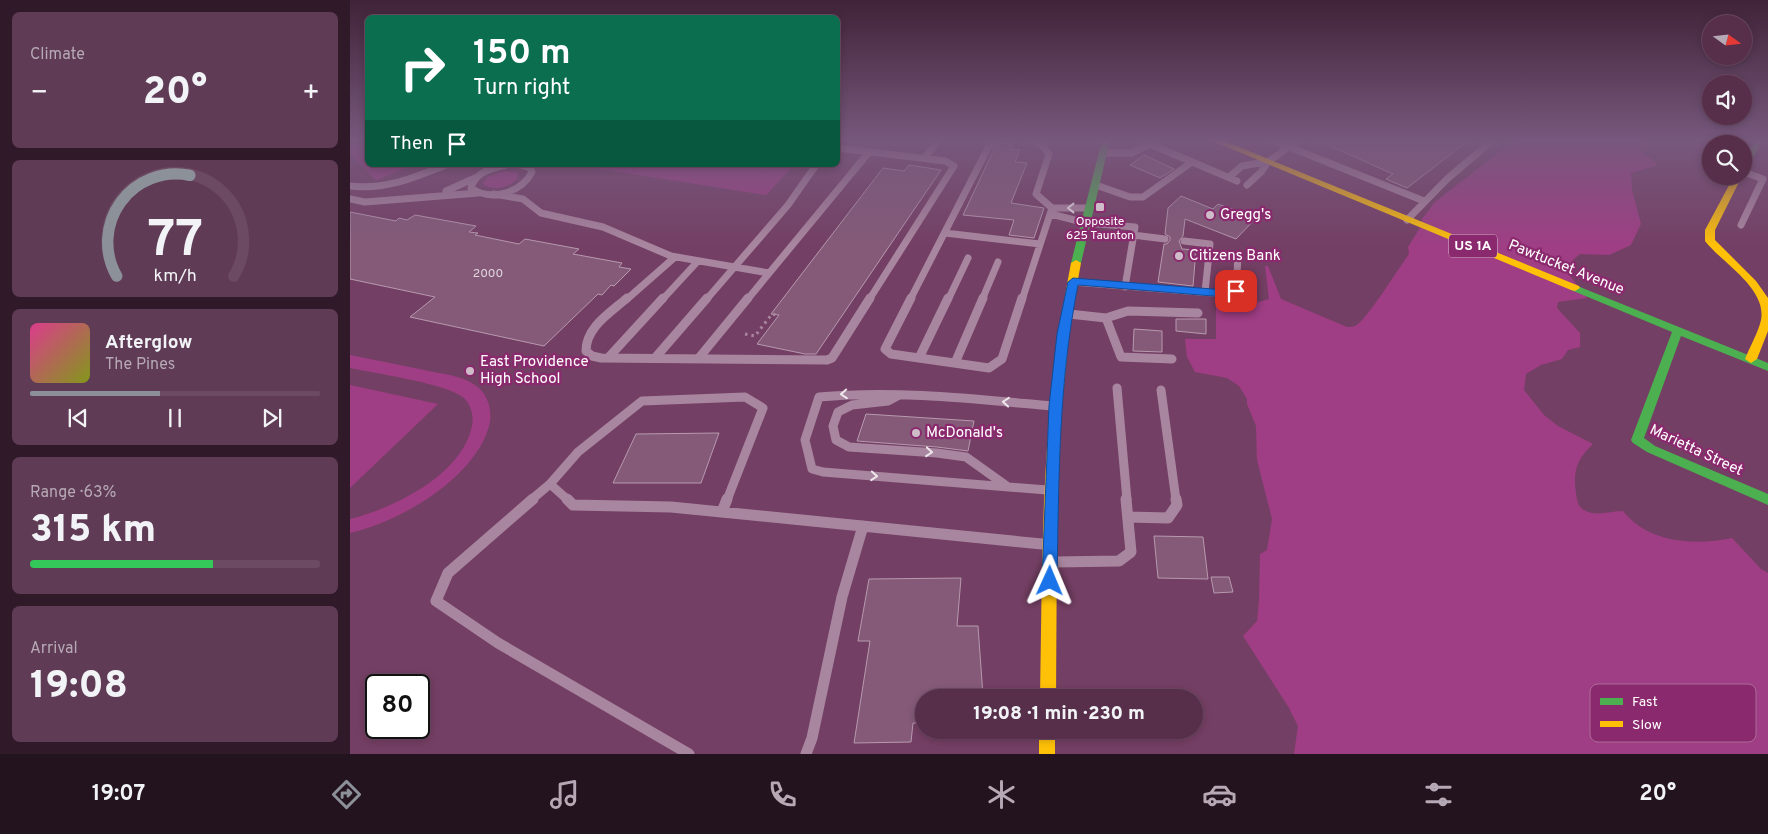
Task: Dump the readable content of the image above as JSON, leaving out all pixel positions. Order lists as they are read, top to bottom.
{
  "streets": {
    "main road": ["US 1A", "Pawtucket Avenue", "Marietta Street"]
  },
  "crossings": [
    ["Pawtucket Avenue", "Marietta Street"]
  ],
  "places": {
    "transit": ["Opposite 625 Taunton"],
    "other": [
      "Gregg's",
      "Citizens Bank",
      "East Providence High School",
      "McDonald's"
    ]
  },
  "house_numbers": ["2000"],
  "legend": ["Fast", "Slow"],
  "north": "right",
  "page": {
    "tile": [
      "Climate",
      ["Range · 63%", "315 km"],
      ["Arrival", "19:08"]
    ],
    "turn": ["150 m", "Turn right"],
    "heat": ["−", "20°", "+"],
    "then": "Then",
    "song": ["Afterglow", "The Pines"],
    "limit": "80",
    "trip": "19:08 · 1 min · 230 m",
    "tabs": ["19:07", "20°"],
    "gauge": ["77", "km/h"]
  }
}
